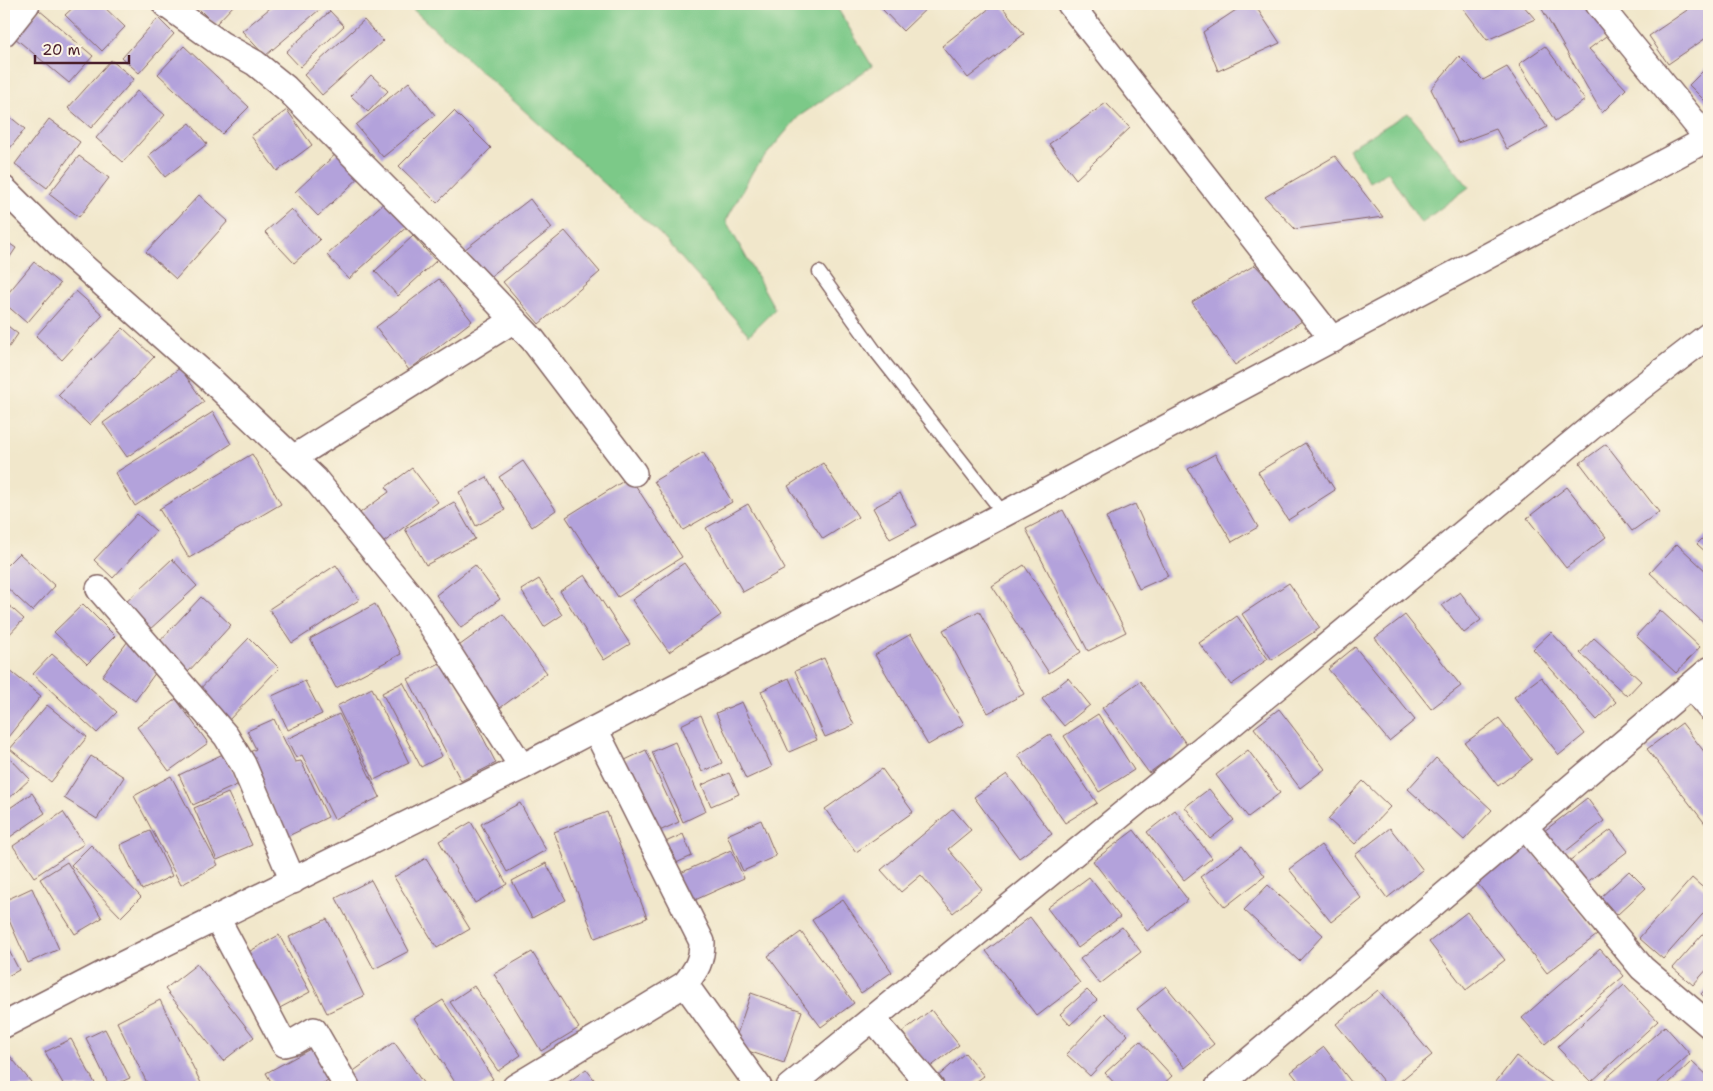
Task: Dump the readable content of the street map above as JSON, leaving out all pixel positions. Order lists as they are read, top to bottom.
{
  "scale_bar": "20 m"
}
